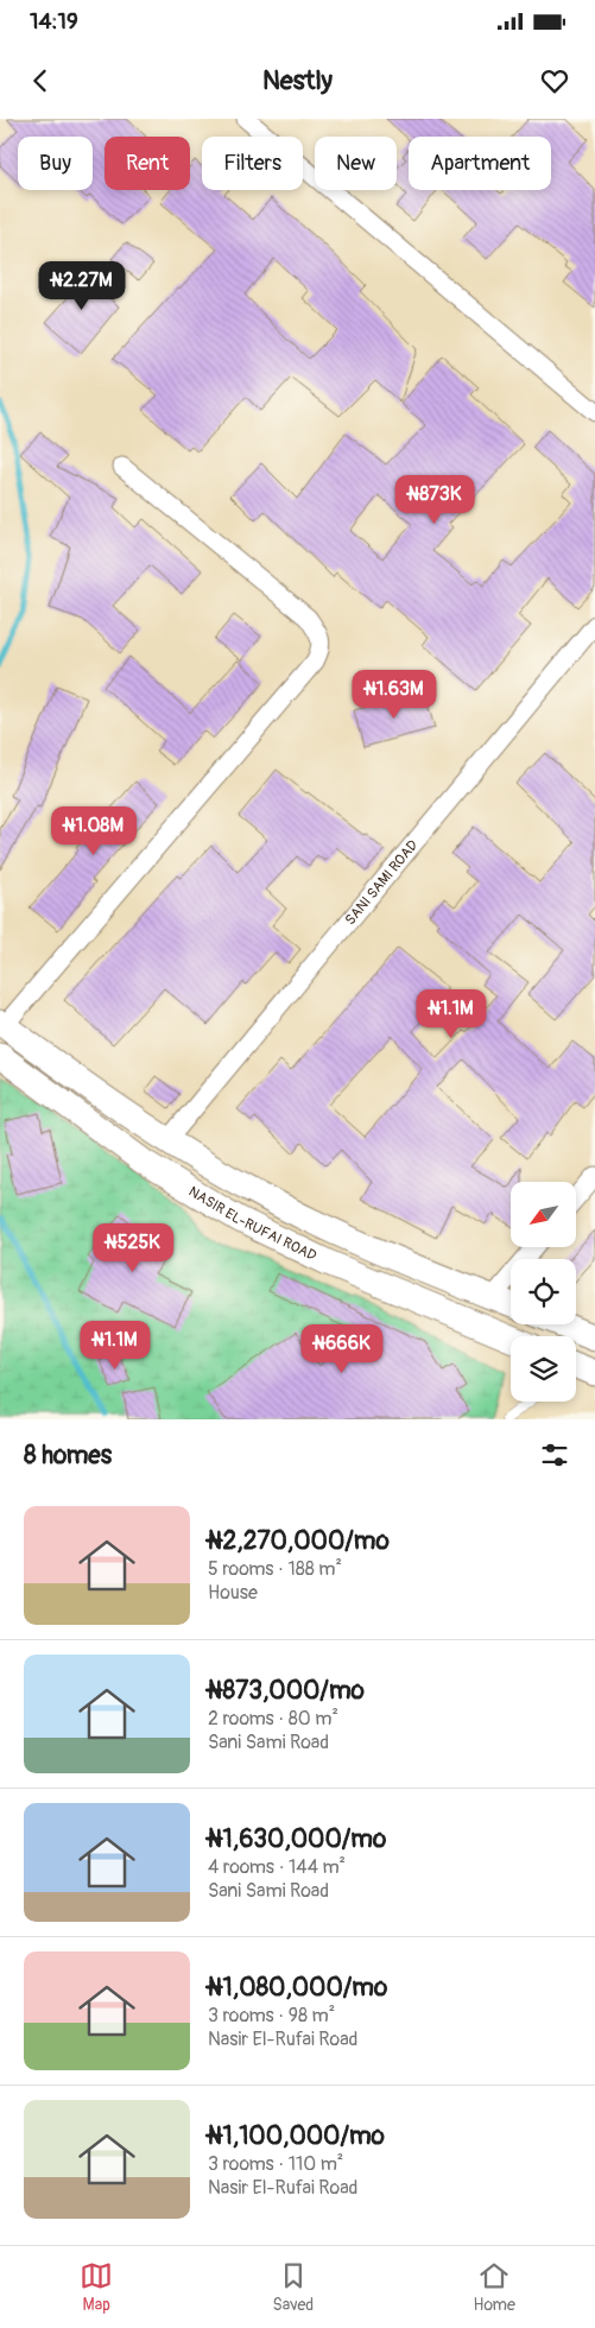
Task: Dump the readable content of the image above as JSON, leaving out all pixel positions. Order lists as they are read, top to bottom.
{
  "streets": {
    "main road": ["NASIR EL-RUFAI ROAD"],
    "street": ["SANI SAMI ROAD"]
  },
  "crossings": [
    ["SANI SAMI ROAD", "NASIR EL-RUFAI ROAD"]
  ],
  "north": "bottom left",
  "page": {
    "status": "14:19",
    "header": "Nestly",
    "chip": [
      "Buy",
      "Rent",
      "Filters",
      "New",
      "Apartment"
    ],
    "price": [
      "₦2.27M",
      "₦873K",
      "₦1.63M",
      "₦1.08M",
      "₦1.1M",
      "₦525K",
      "₦1.1M",
      "₦666K"
    ],
    "heading": "8 homes",
    "list": [
      {
        "name": "₦2,270,000/mo",
        "note": "5 rooms · 188 m² · House"
      },
      {
        "name": "₦873,000/mo",
        "note": "2 rooms · 80 m² · Sani Sami Road"
      },
      {
        "name": "₦1,630,000/mo",
        "note": "4 rooms · 144 m² · Sani Sami Road"
      },
      {
        "name": "₦1,080,000/mo",
        "note": "3 rooms · 98 m² · Nasir El-Rufai Road"
      },
      {
        "name": "₦1,100,000/mo",
        "note": "3 rooms · 110 m² · Nasir El-Rufai Road"
      }
    ],
    "tabs": ["Map", "Saved", "Home"]
  }
}
